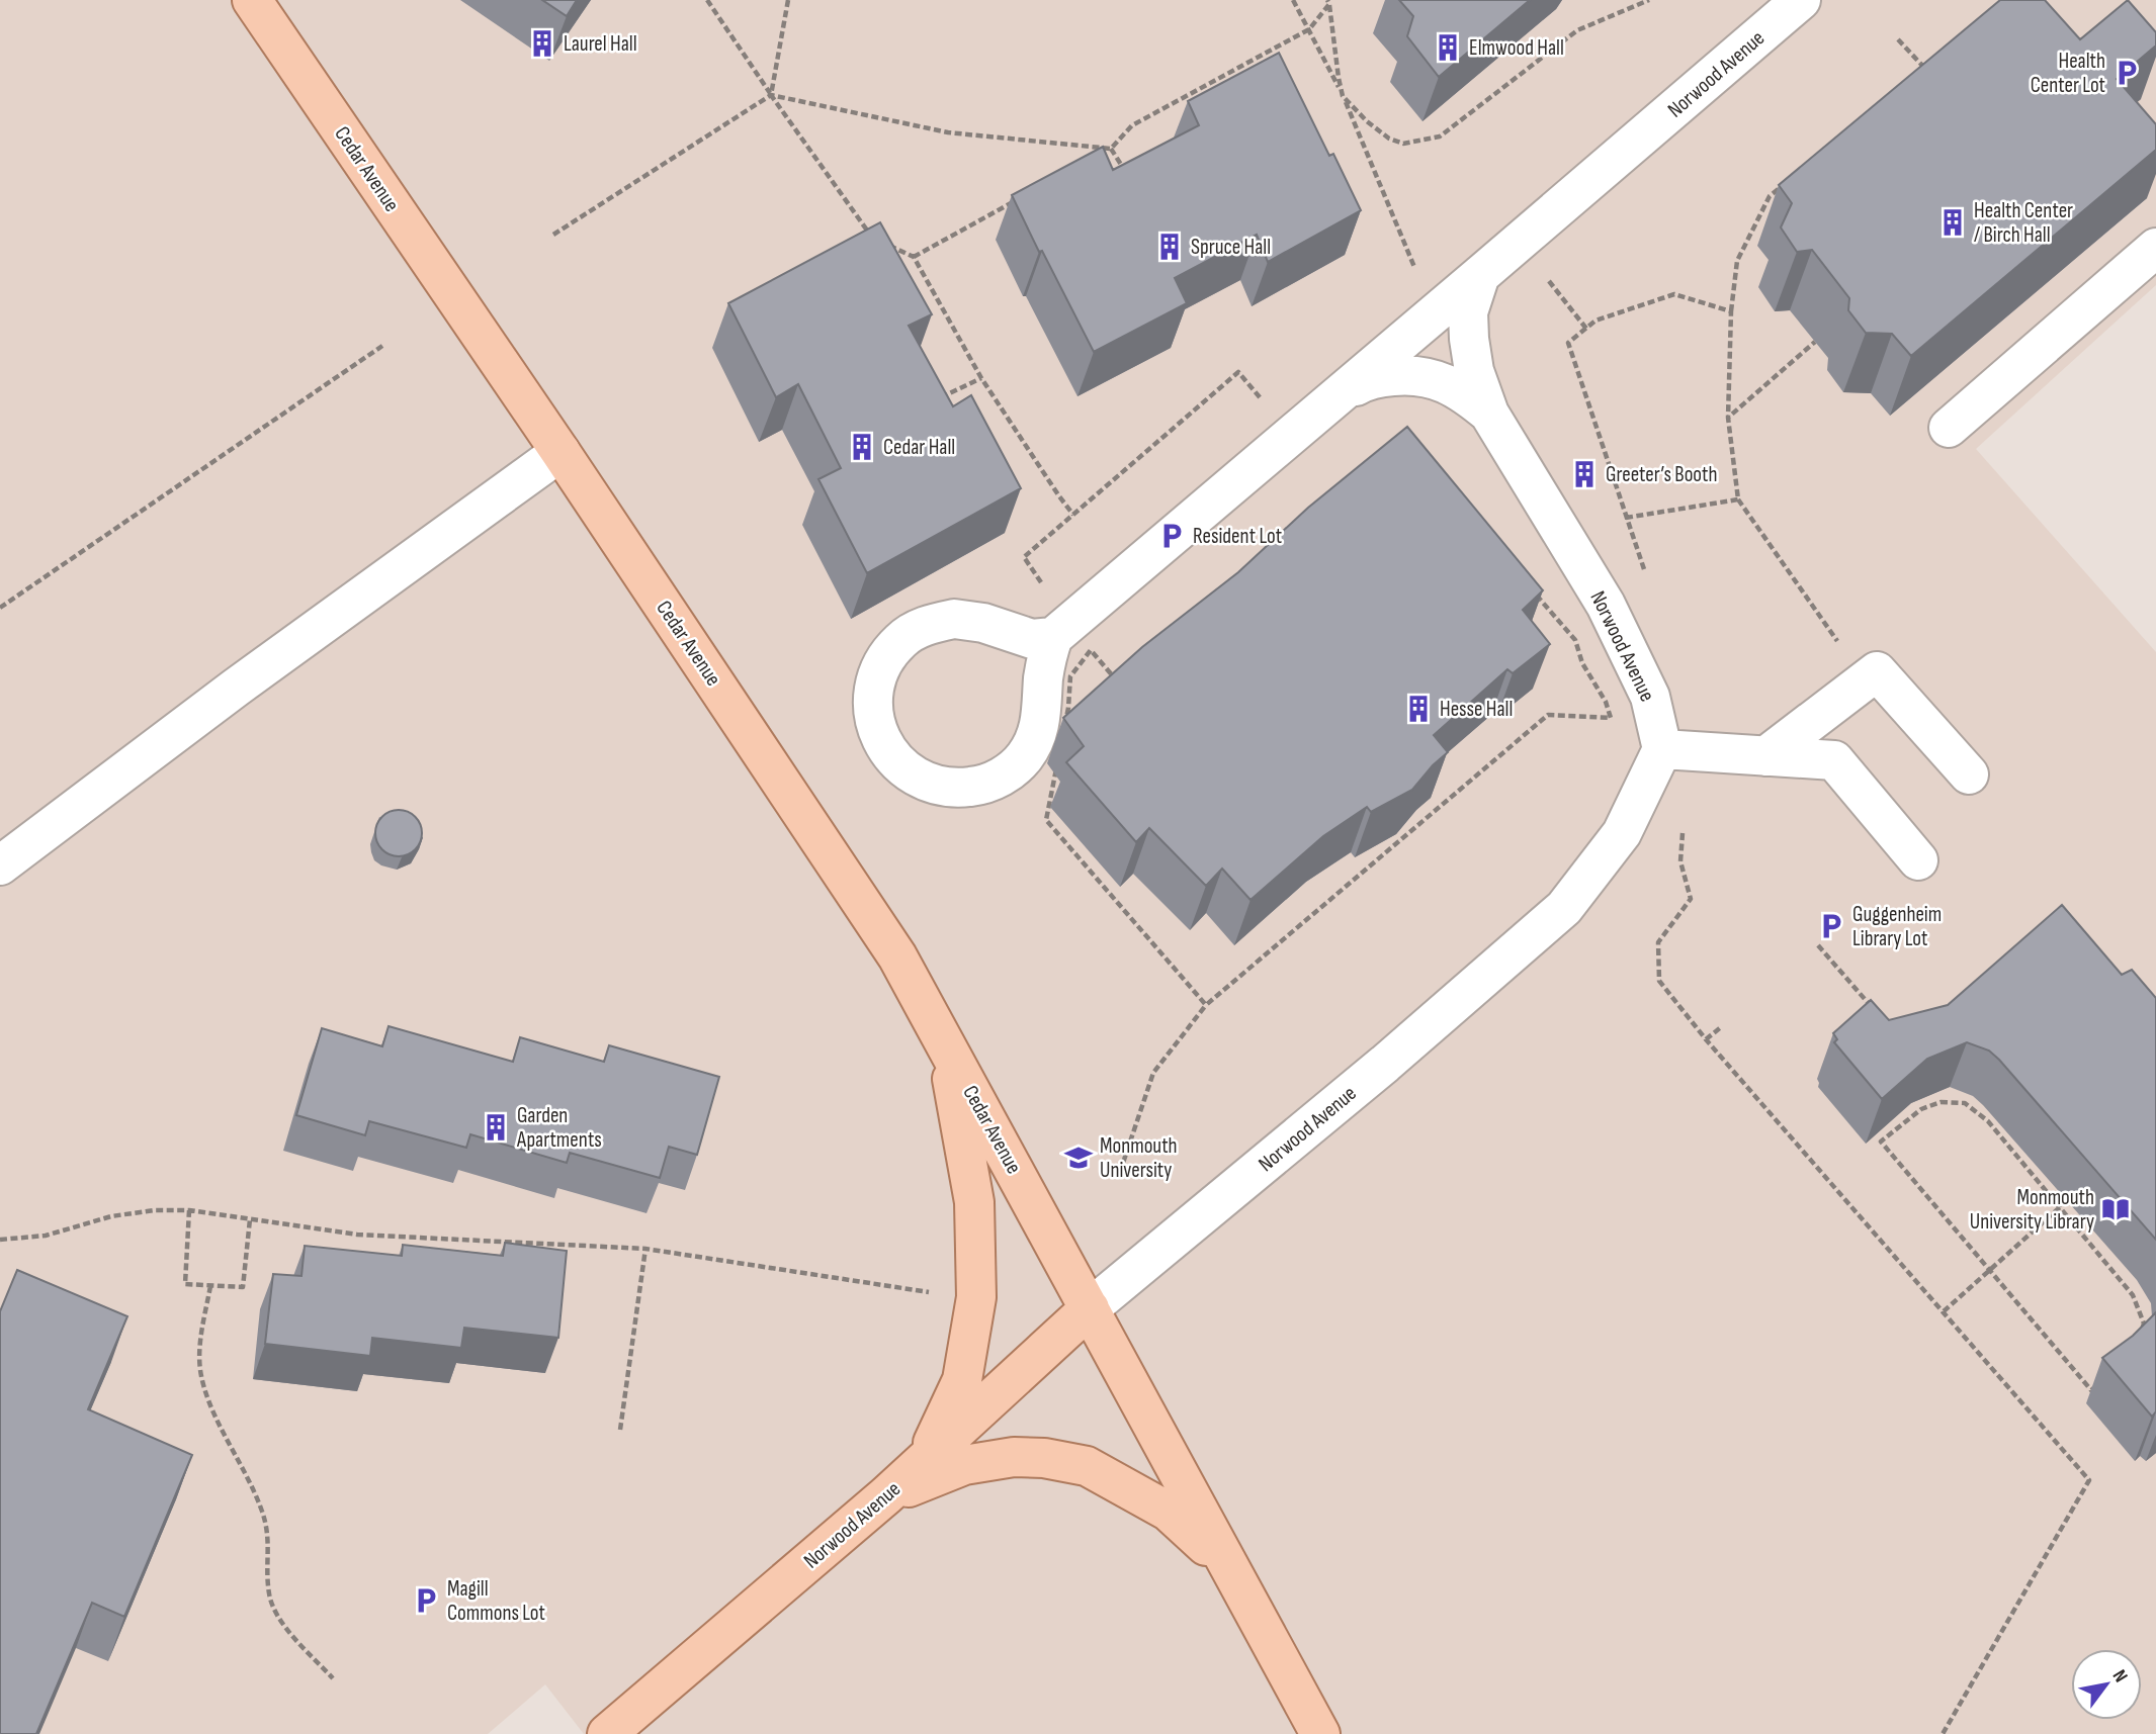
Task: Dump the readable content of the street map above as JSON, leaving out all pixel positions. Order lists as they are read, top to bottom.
{
  "streets": {
    "main road": ["Norwood Avenue", "Cedar Avenue"]
  },
  "crossings": [
    ["Norwood Avenue", "Cedar Avenue"]
  ],
  "places": {
    "building": [
      "Laurel Hall",
      "Elmwood Hall",
      "Health Center / Birch Hall",
      "Spruce Hall",
      "Cedar Hall",
      "Greeter’s Booth",
      "Hesse Hall",
      "Garden Apartments"
    ],
    "parking": [
      "Health Center Lot",
      "Resident Lot",
      "Guggenheim Library Lot",
      "Magill Commons Lot"
    ],
    "school or university": ["Monmouth University"],
    "library": ["Monmouth University Library"]
  },
  "north": "top right"
}
